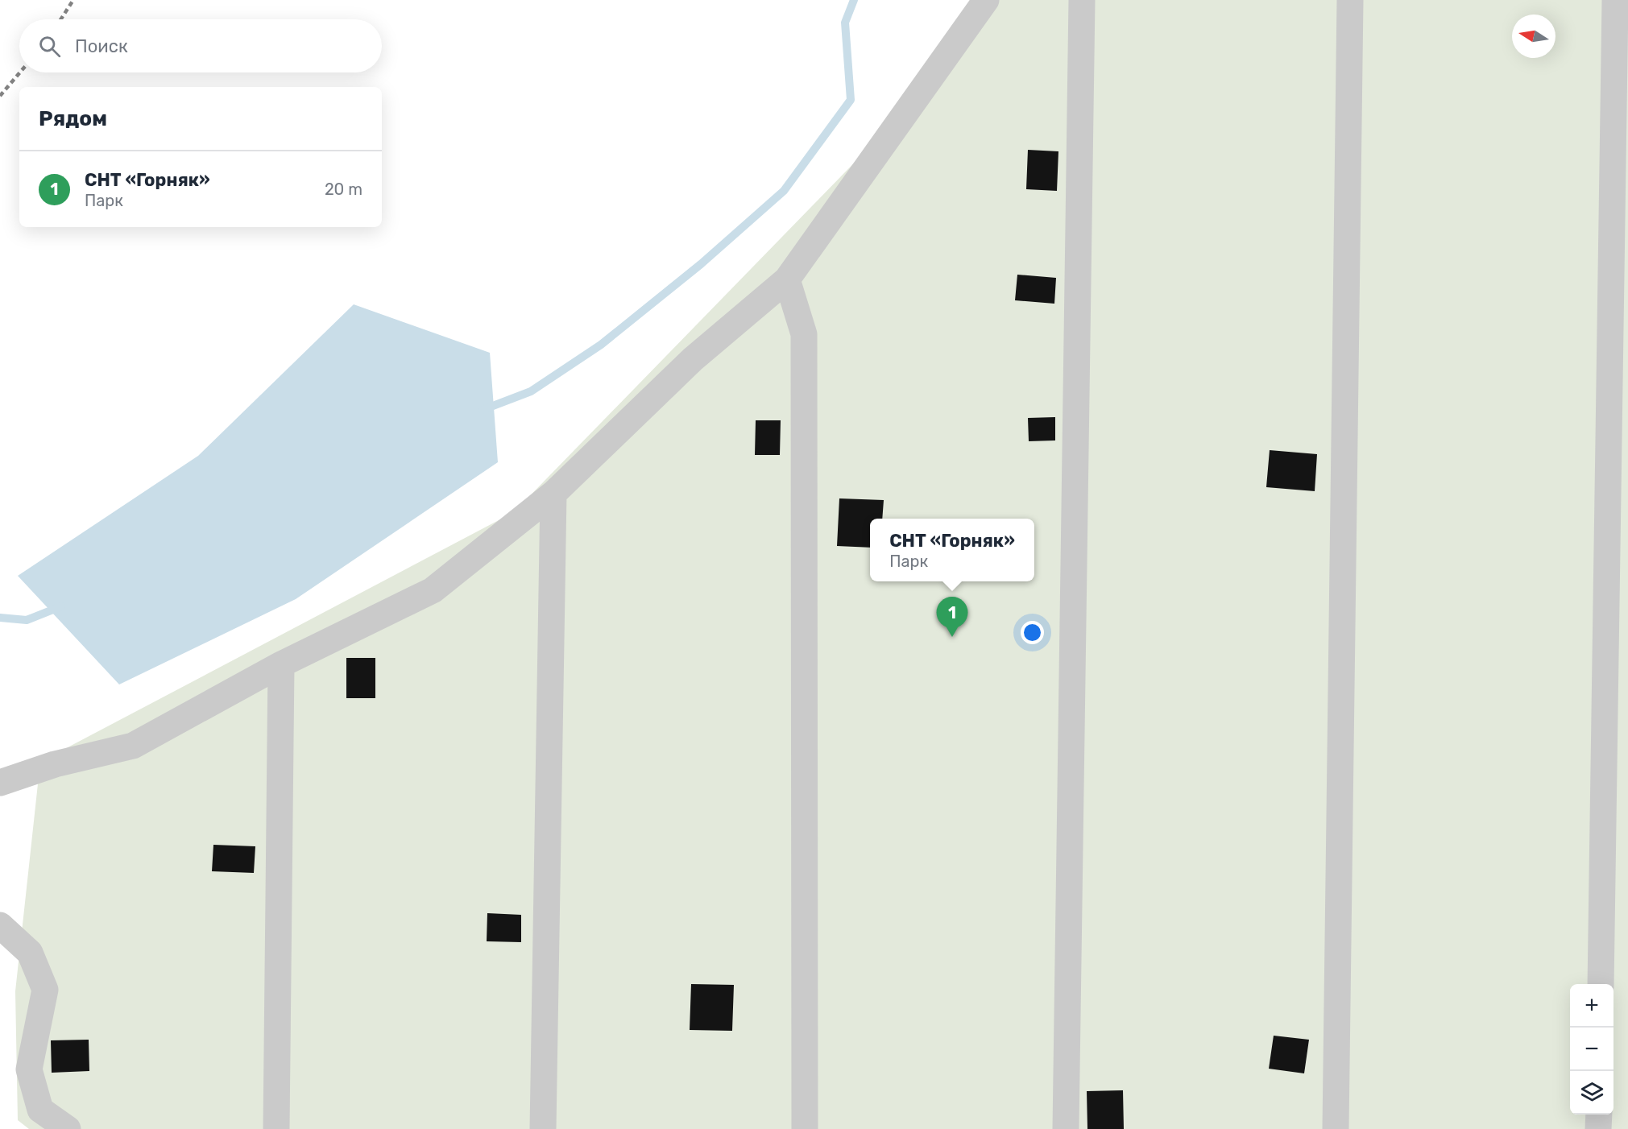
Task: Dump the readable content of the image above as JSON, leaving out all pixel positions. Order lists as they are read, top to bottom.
{
  "north": "left",
  "page": {
    "search": "Поиск",
    "heading": "Рядом",
    "list": [
      {
        "mark": "1",
        "name": "СНТ «Горняк»",
        "note": "Парк",
        "value": "20 m"
      }
    ],
    "popup": ["СНТ «Горняк»", "Парк"],
    "pins": "1",
    "map_buttons": ["+", "−"]
  }
}
